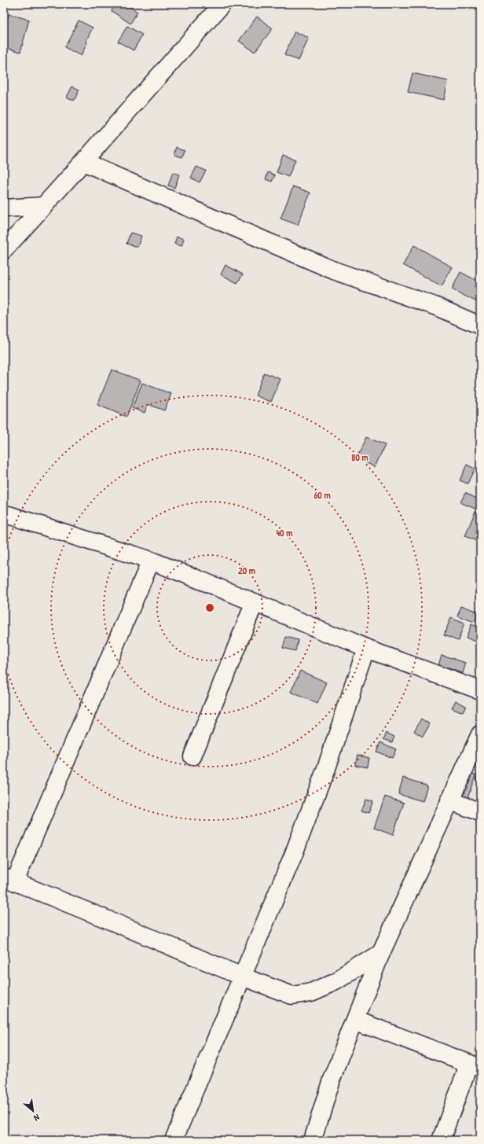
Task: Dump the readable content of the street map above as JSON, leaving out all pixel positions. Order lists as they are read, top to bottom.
{
  "north": "bottom right",
  "rings": [
    "80 m",
    "60 m",
    "40 m",
    "20 m"
  ]
}
